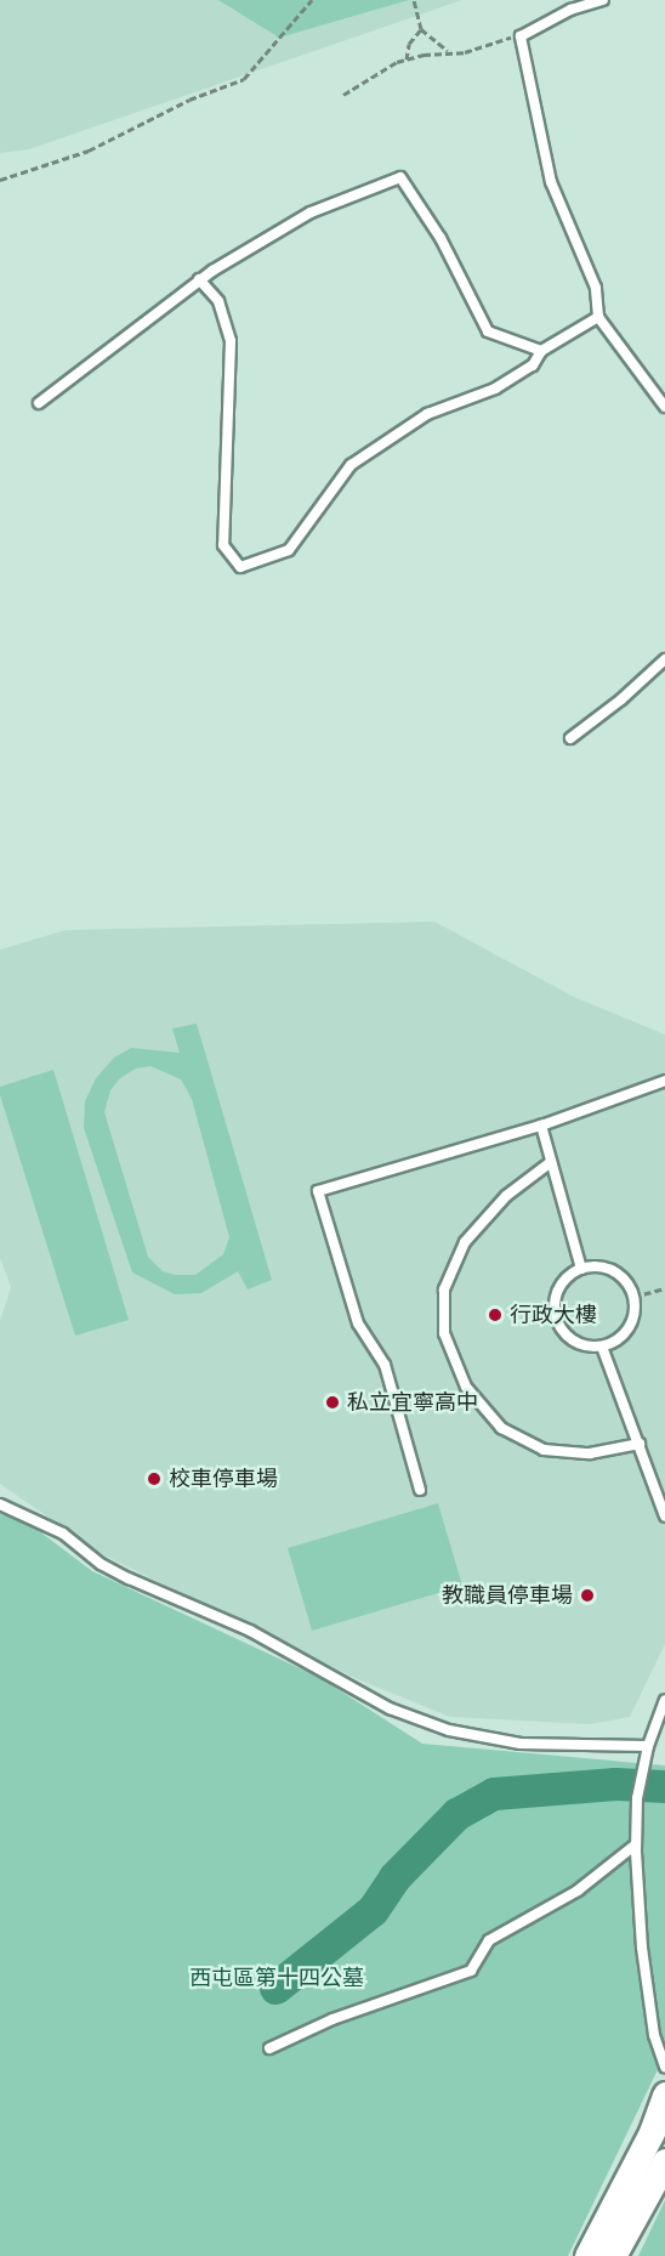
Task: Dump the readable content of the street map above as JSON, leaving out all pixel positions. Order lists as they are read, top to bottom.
{
  "parks": ["西屯區第十四公墓"],
  "places": [
    "行政大樓",
    "私立宜寧高中",
    "校車停車場",
    "教職員停車場"
  ]
}
